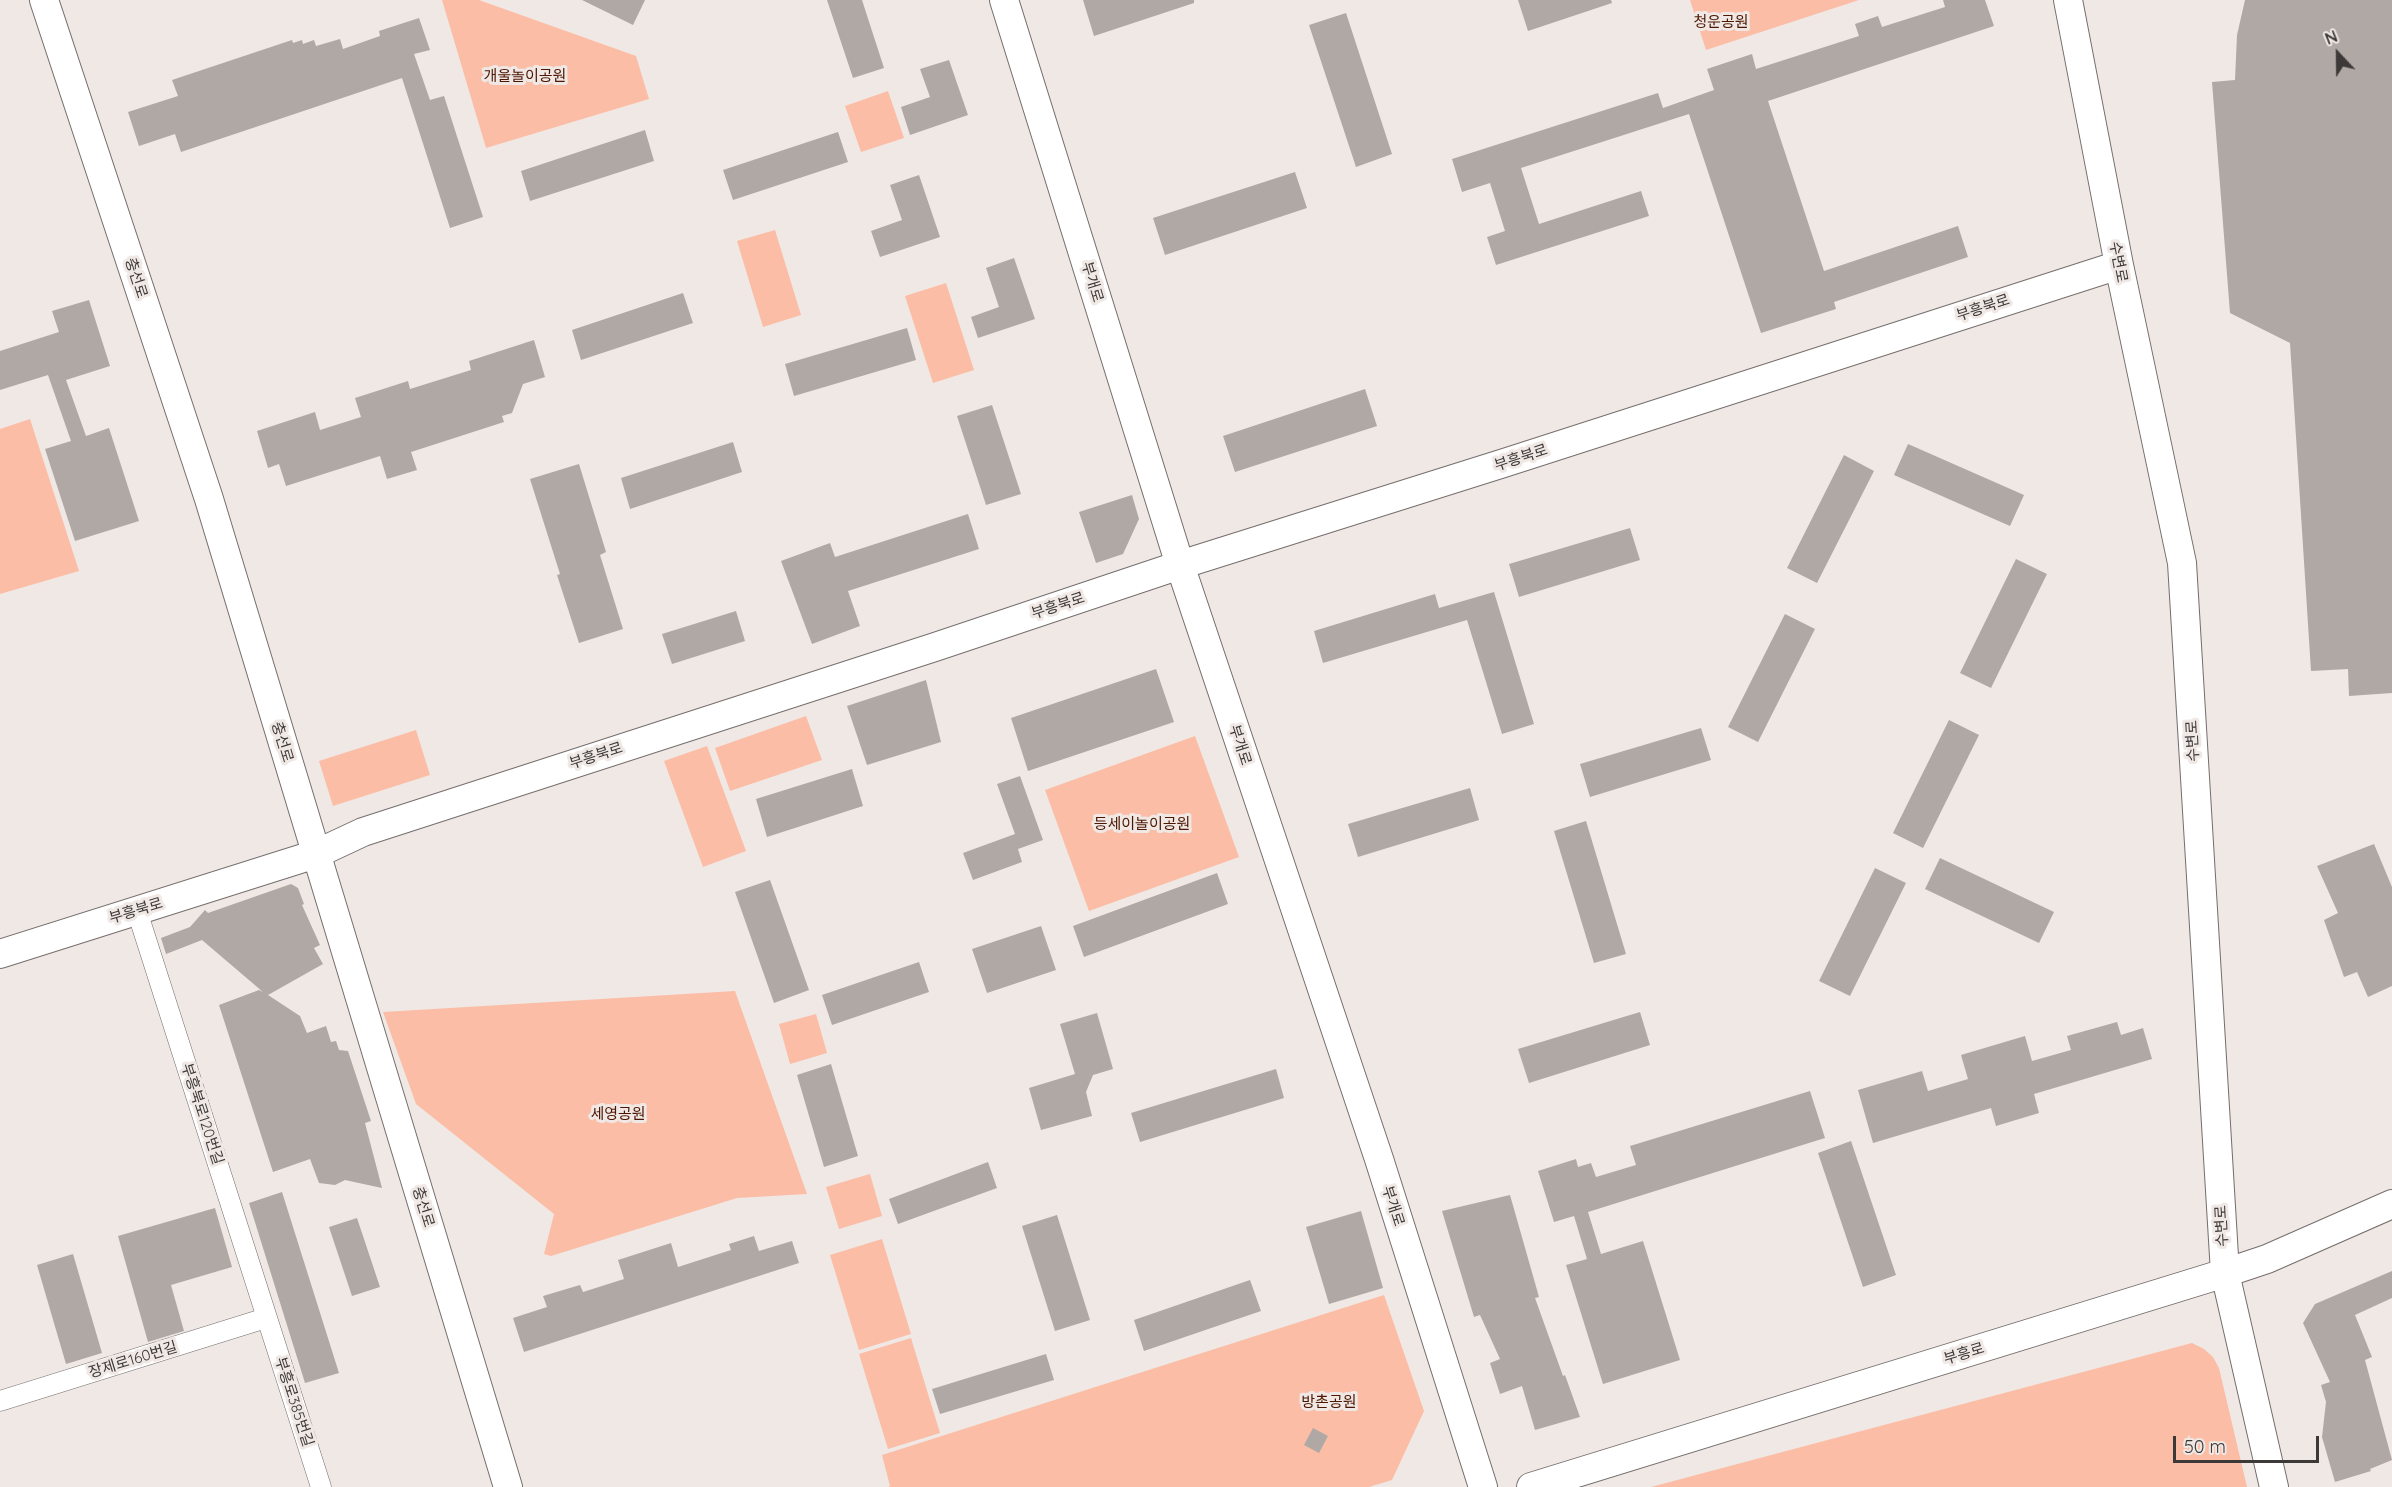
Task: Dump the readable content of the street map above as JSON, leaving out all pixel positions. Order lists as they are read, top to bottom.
{
  "streets": {
    "street": [
      "수변로",
      "충선로",
      "부개로",
      "부흥북로",
      "부흥북로120번길",
      "부흥로",
      "장제로160번길",
      "부흥로385번길"
    ]
  },
  "crossings": [
    ["수변로", "부흥북로"],
    ["수변로", "부흥로"],
    ["충선로", "부흥북로"],
    ["부개로", "부흥북로"],
    ["부흥북로", "부흥북로120번길"],
    ["부흥북로120번길", "장제로160번길"],
    ["부흥북로120번길", "부흥로385번길"],
    ["장제로160번길", "부흥로385번길"]
  ],
  "parks": [
    "청운공원",
    "개울놀이공원",
    "등세이놀이공원",
    "세영공원",
    "방촌공원"
  ],
  "scale_bar": "50 m",
  "north": "top"
}
